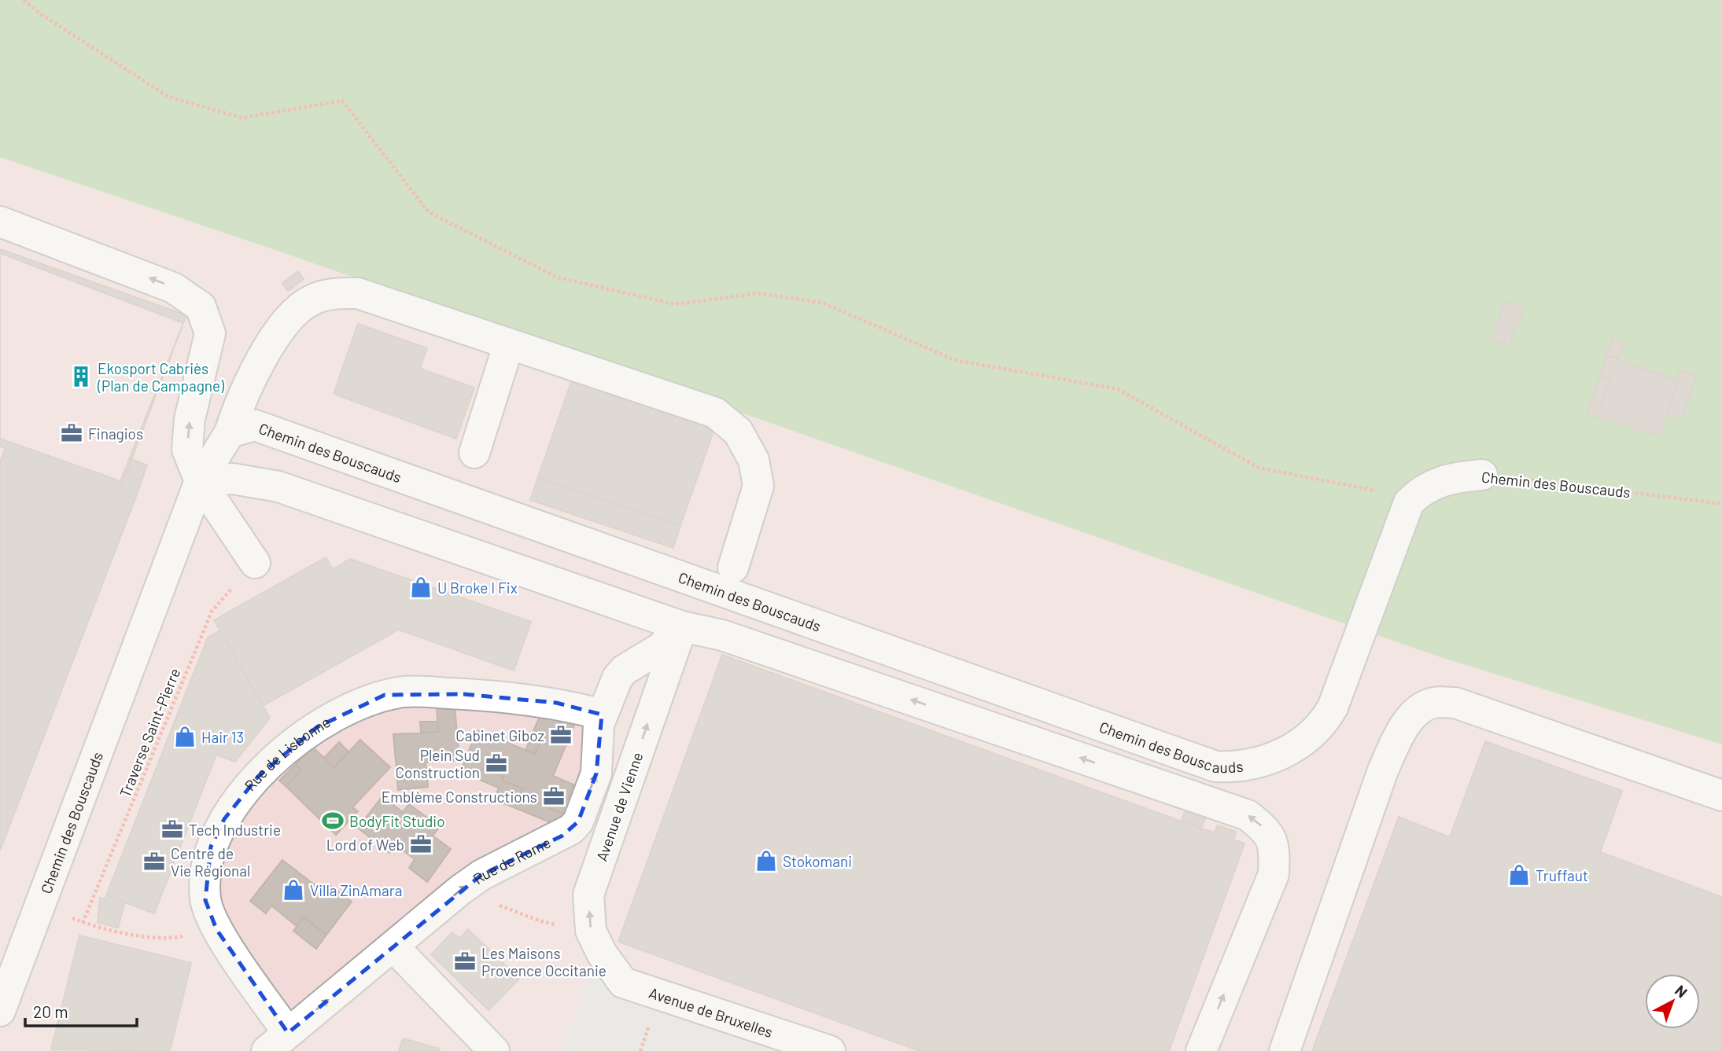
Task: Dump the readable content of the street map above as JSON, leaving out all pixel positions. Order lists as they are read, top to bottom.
{
  "streets": {
    "street": [
      "Chemin des Bouscauds",
      "Rue de Lisbonne",
      "Avenue de Vienne",
      "Rue de Rome",
      "Avenue de Bruxelles"
    ],
    "path": ["Traverse Saint-Pierre"]
  },
  "crossings": [
    ["Rue de Lisbonne", "Rue de Rome"],
    ["Avenue de Vienne", "Rue de Rome"],
    ["Avenue de Vienne", "Avenue de Bruxelles"]
  ],
  "one_way": ["Avenue de Vienne", "Rue de Rome"],
  "places": {
    "building": ["Ekosport Cabriès (Plan de Campagne)"],
    "office": [
      "Finagios",
      "Cabinet Giboz",
      "Plein Sud Construction",
      "Emblème Constructions",
      "Tech Industrie",
      "Lord of Web",
      "Centre de Vie Régional",
      "Les Maisons Provence Occitanie"
    ],
    "shop": [
      "U Broke I Fix",
      "Hair 13",
      "Stokomani",
      "Truffaut",
      "Villa ZinAmara"
    ],
    "sports": ["BodyFit Studio"]
  },
  "scale_bar": "20 m",
  "north": "top right"
}
